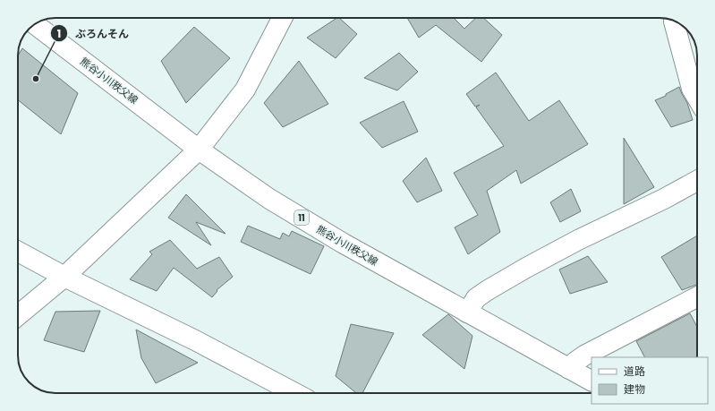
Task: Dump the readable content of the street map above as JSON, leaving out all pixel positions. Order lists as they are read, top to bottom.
{
  "streets": {
    "street": ["熊谷小川秩父線", "11"]
  },
  "places": ["ぶろんそん"],
  "legend": ["道路", "建物"]
}
